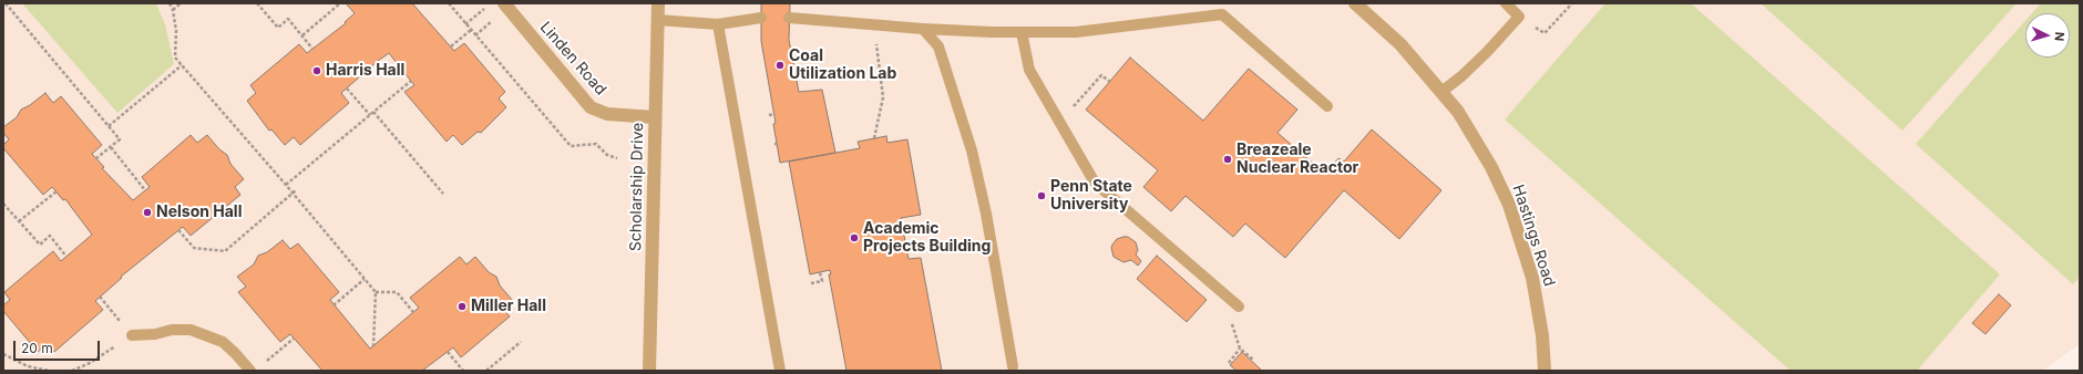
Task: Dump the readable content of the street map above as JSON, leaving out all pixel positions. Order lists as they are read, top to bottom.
{
  "streets": {
    "street": ["Linden Road", "Scholarship Drive", "Hastings Road"]
  },
  "crossings": [
    ["Linden Road", "Scholarship Drive"]
  ],
  "places": [
    "Coal Utilization Lab",
    "Harris Hall",
    "Breazeale Nuclear Reactor",
    "Penn State University",
    "Nelson Hall",
    "Academic Projects Building",
    "Miller Hall"
  ],
  "scale_bar": "20 m",
  "north": "right"
}
